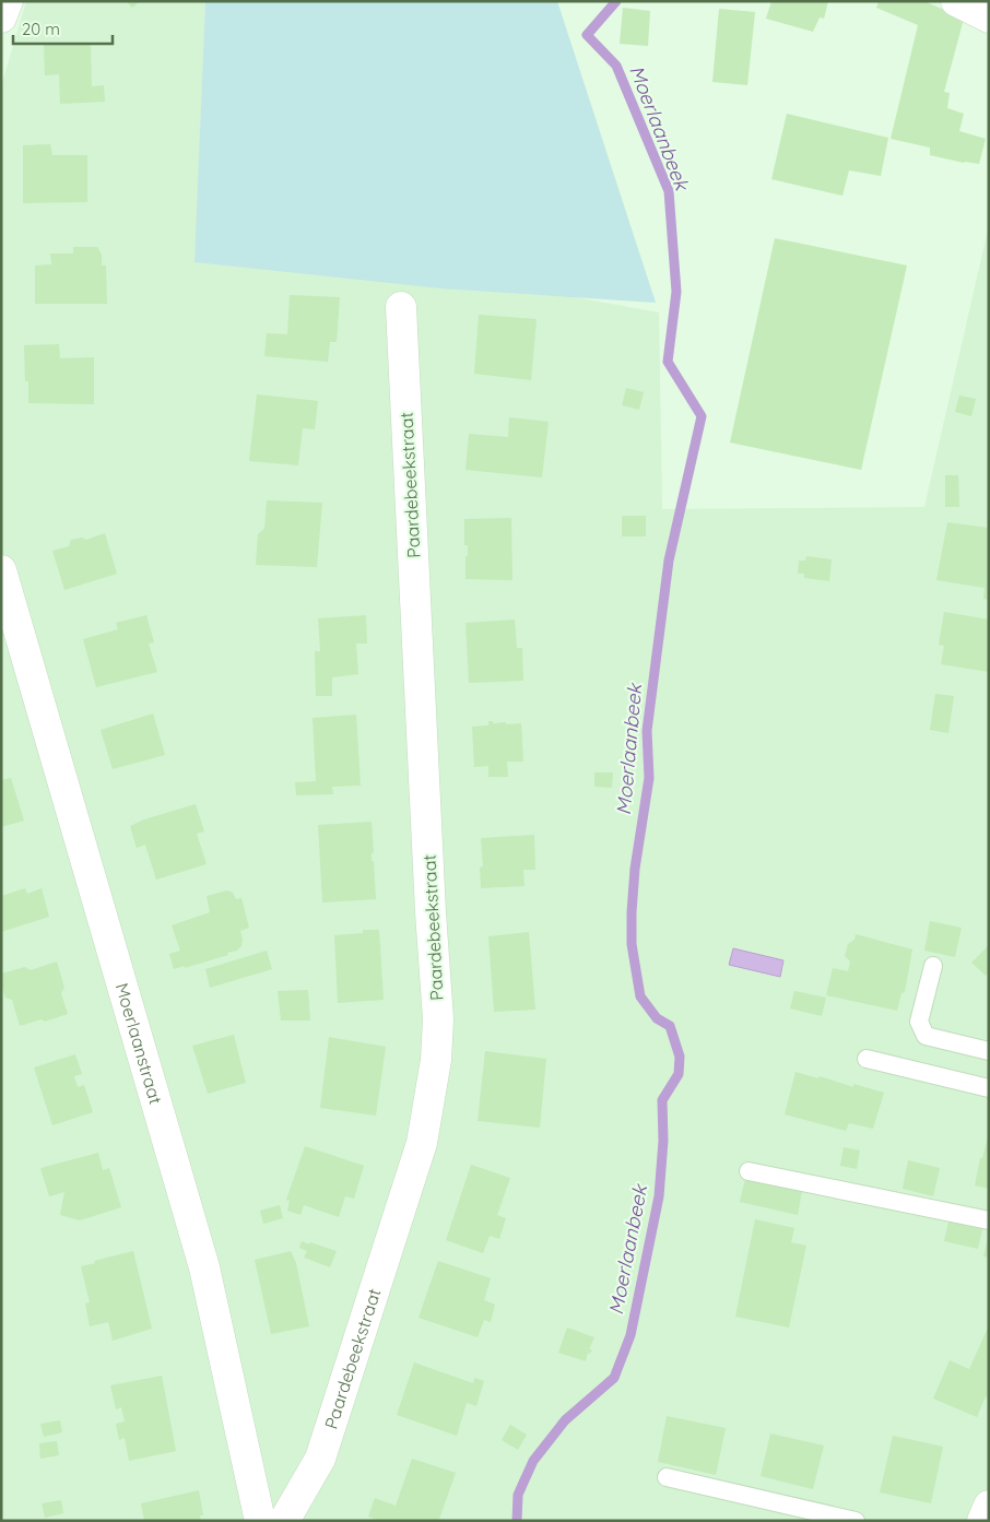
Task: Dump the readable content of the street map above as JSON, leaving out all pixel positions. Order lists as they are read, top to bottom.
{
  "streets": {
    "street": ["Paardebeekstraat", "Moerlaanstraat"]
  },
  "water": ["Moerlaanbeek"],
  "scale_bar": "20 m"
}
